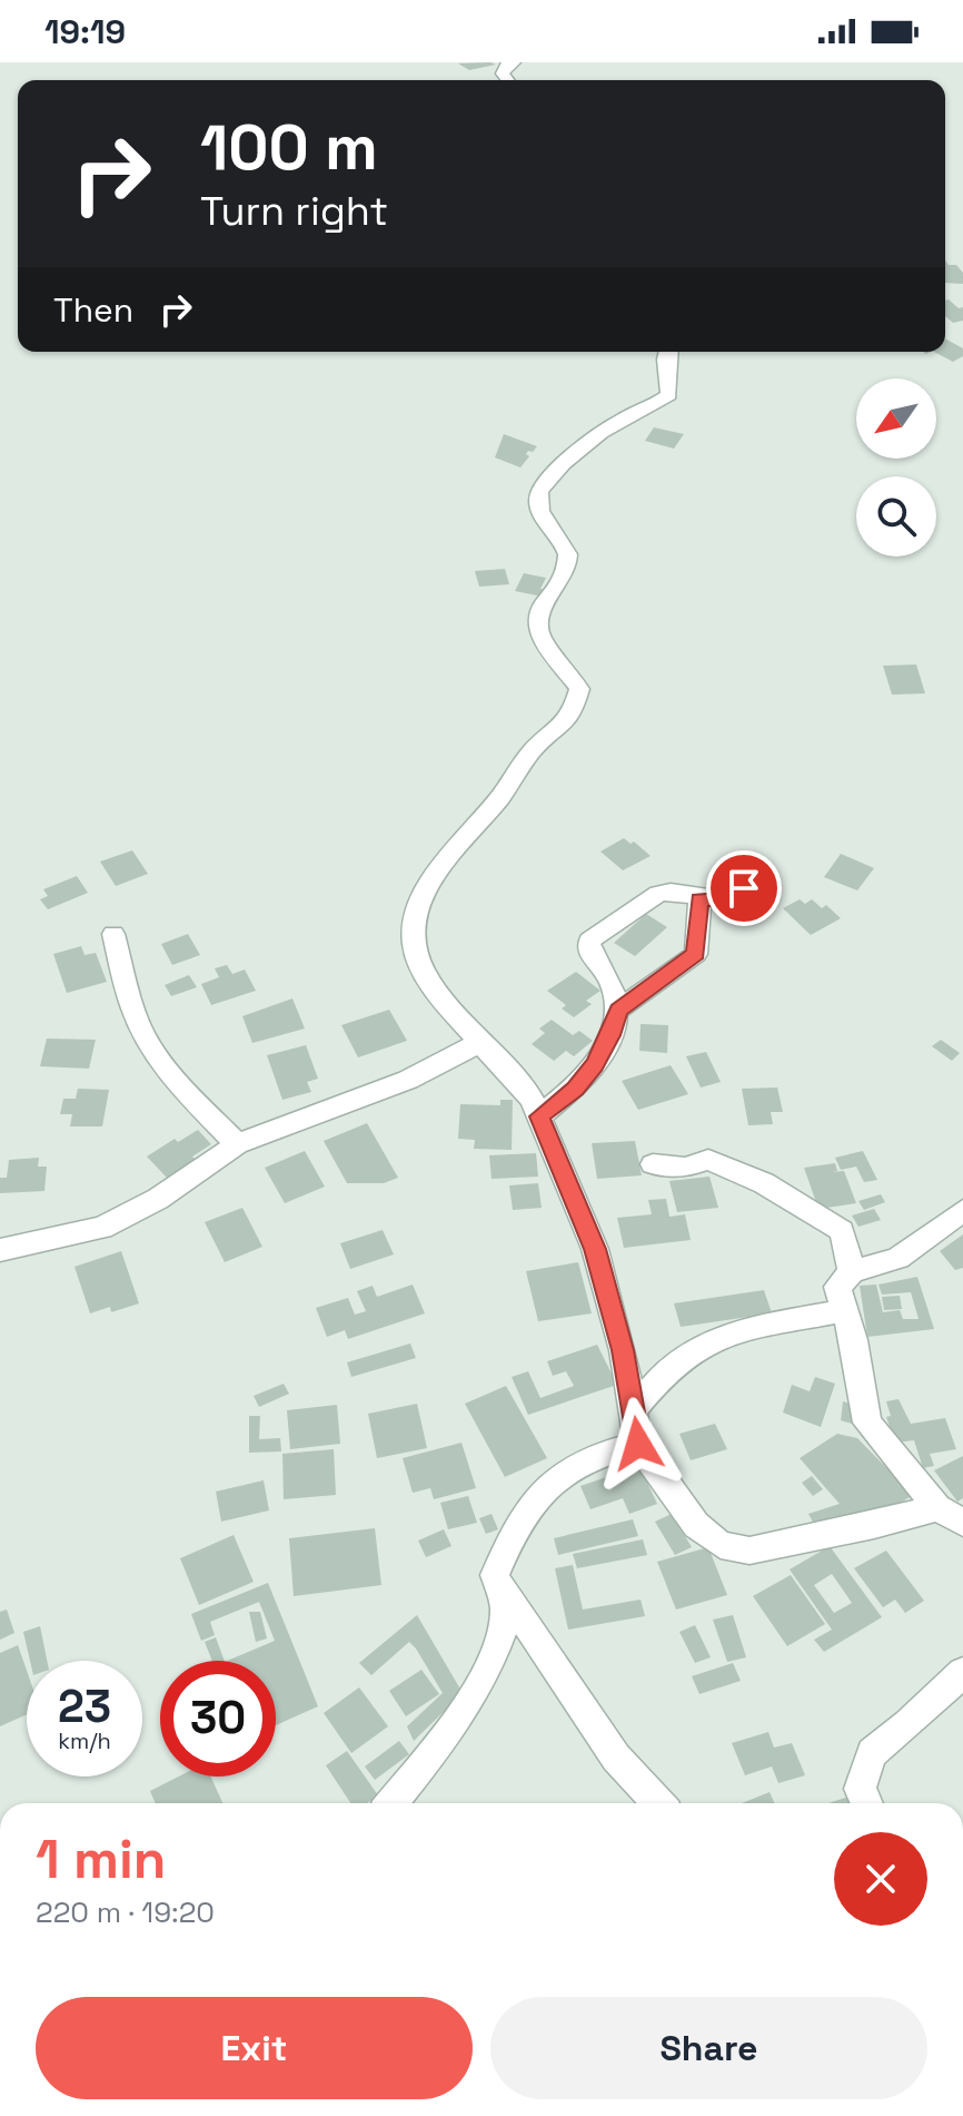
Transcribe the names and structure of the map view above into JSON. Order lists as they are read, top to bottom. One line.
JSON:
{"north":"bottom left","page":{"status":"19:19","turn":["100 m","Turn right"],"then":"Then","speed":"23 km/h","limit":"30","heading":["1 min","220 m · 19:20"],"buttons":["Exit","Share"]}}
